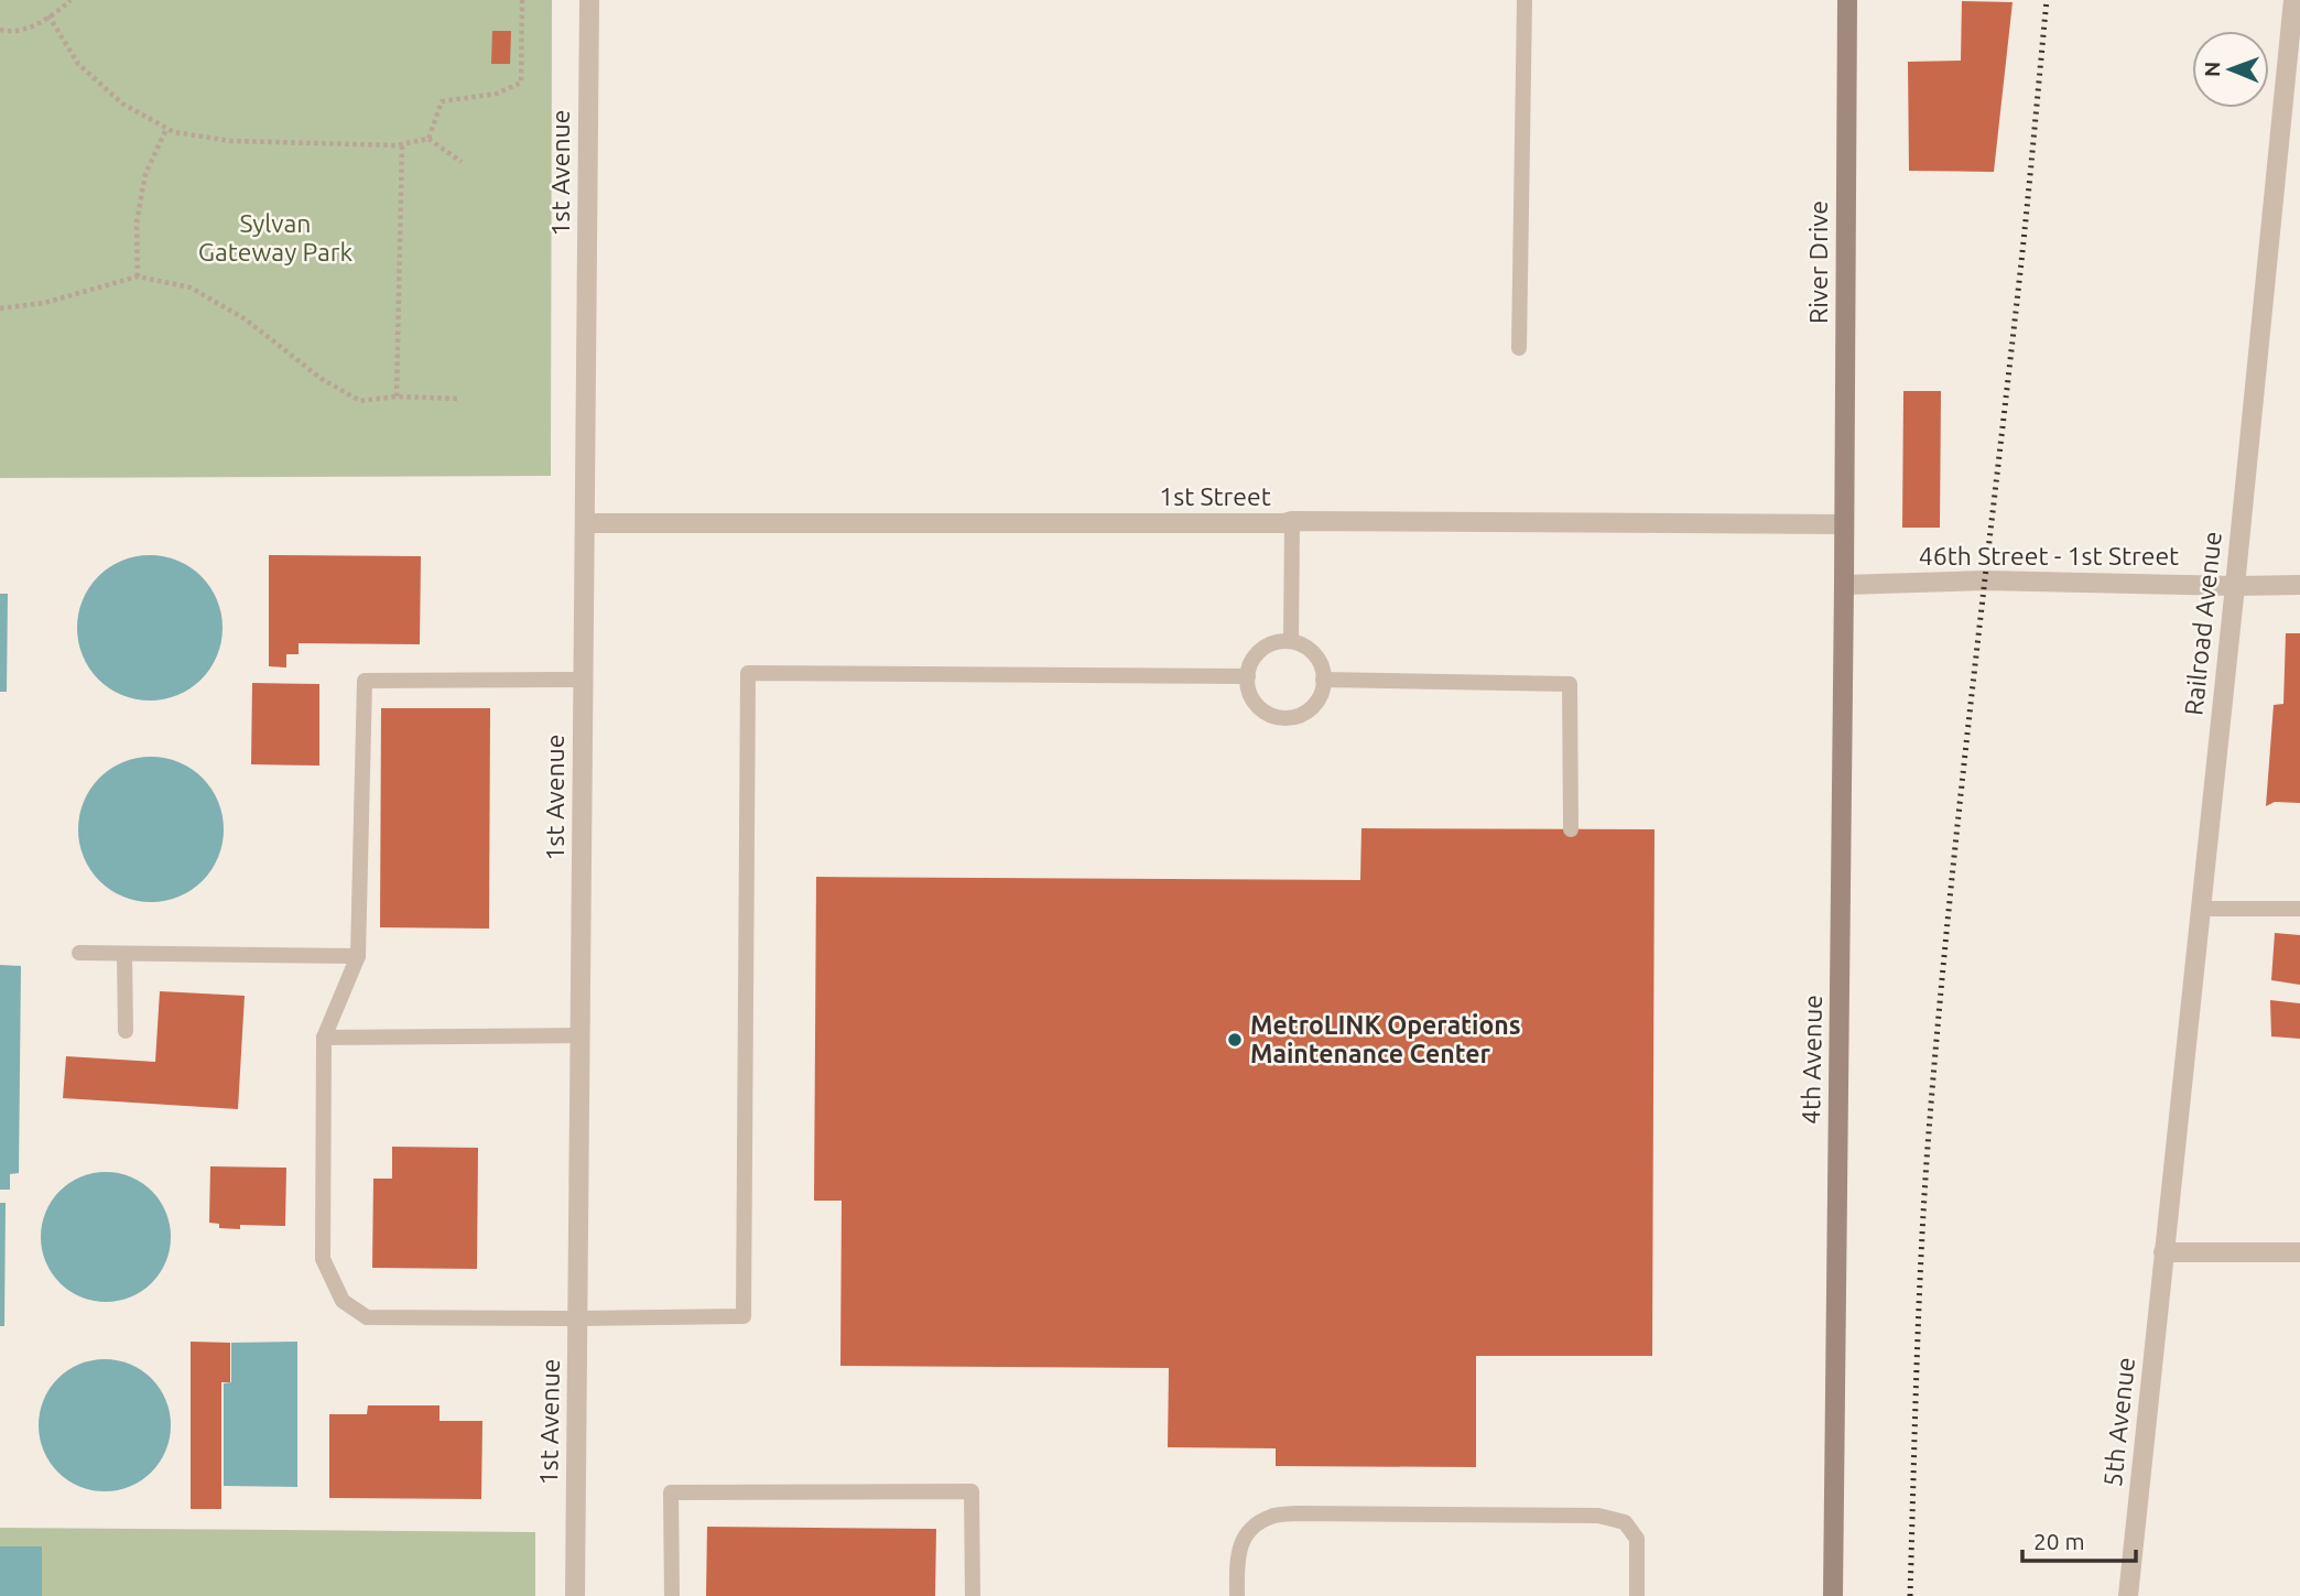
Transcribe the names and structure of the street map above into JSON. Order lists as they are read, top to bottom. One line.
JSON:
{"streets":{"street":["1st Avenue","River Drive","1st Street","46th Street - 1st Street","Railroad Avenue","4th Avenue","5th Avenue"]},"crossings":[["1st Avenue","1st Street"],["River Drive","1st Street"],["River Drive","4th Avenue"],["1st Street","4th Avenue"],["46th Street - 1st Street","Railroad Avenue"],["46th Street - 1st Street","4th Avenue"],["Railroad Avenue","5th Avenue"]],"parks":["Sylvan Gateway Park"],"places":["MetroLINK Operations Maintenance Center"],"scale_bar":"20 m","north":"left"}
